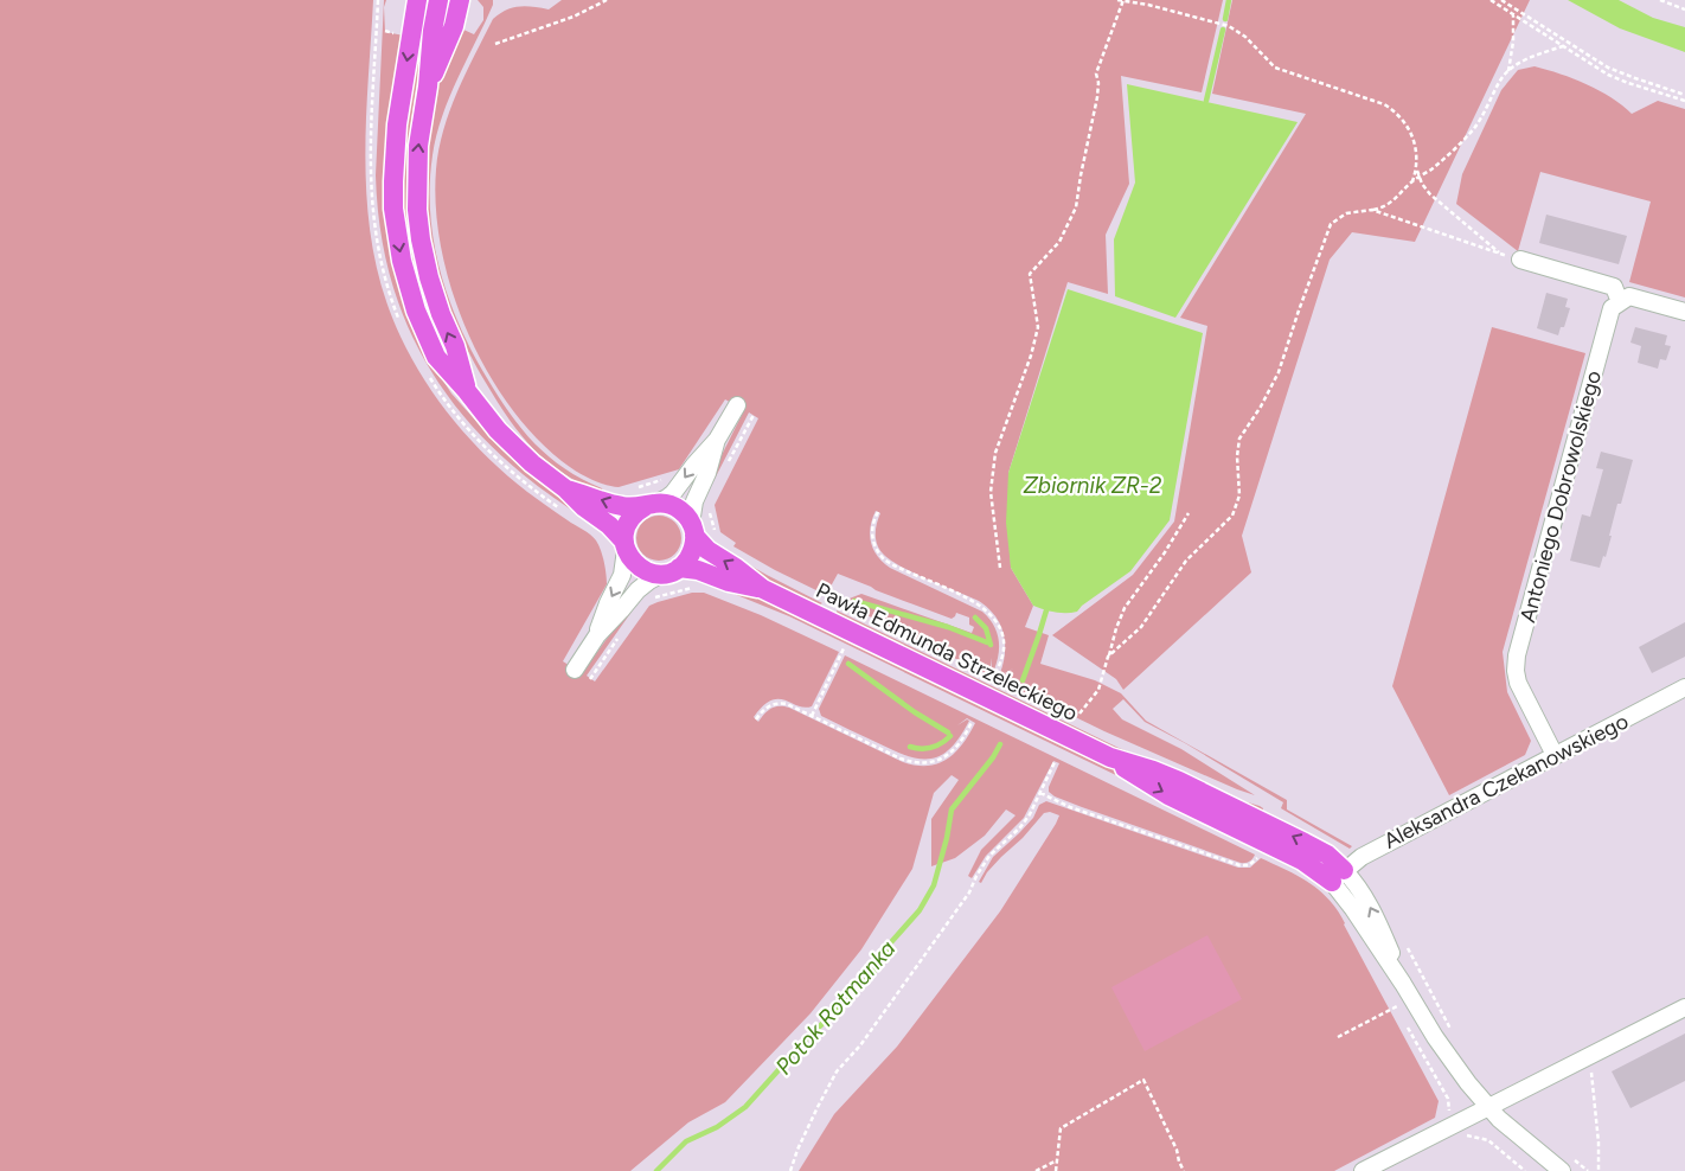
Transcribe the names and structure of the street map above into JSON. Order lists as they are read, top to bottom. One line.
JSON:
{"streets":{"main road":["Pawła Edmunda Strzeleckiego"],"street":["Antoniego Dobrowolskiego","Aleksandra Czekanowskiego"]},"crossings":[["Antoniego Dobrowolskiego","Aleksandra Czekanowskiego"],["Pawła Edmunda Strzeleckiego","Aleksandra Czekanowskiego"]],"water":["Zbiornik ZR-2","Potok Rotmanka"]}
